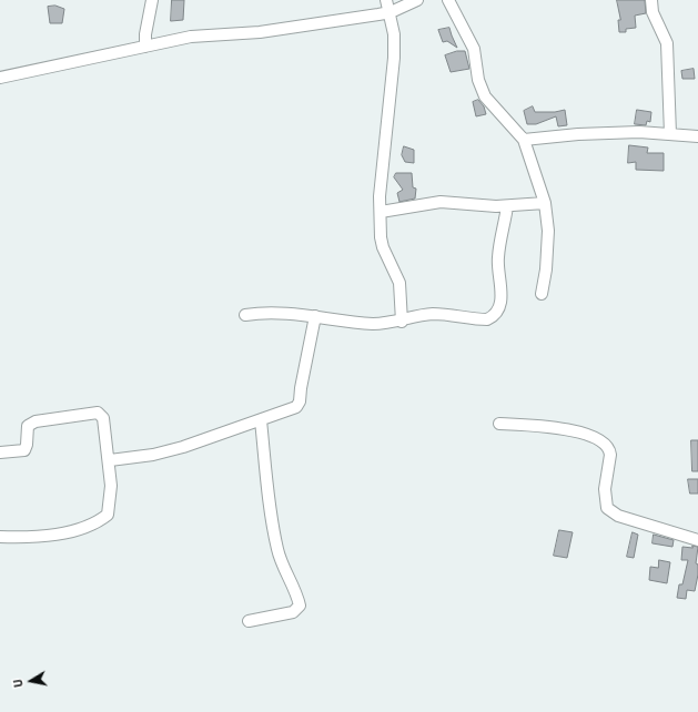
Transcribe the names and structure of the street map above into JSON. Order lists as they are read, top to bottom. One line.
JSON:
{"north":"left"}
